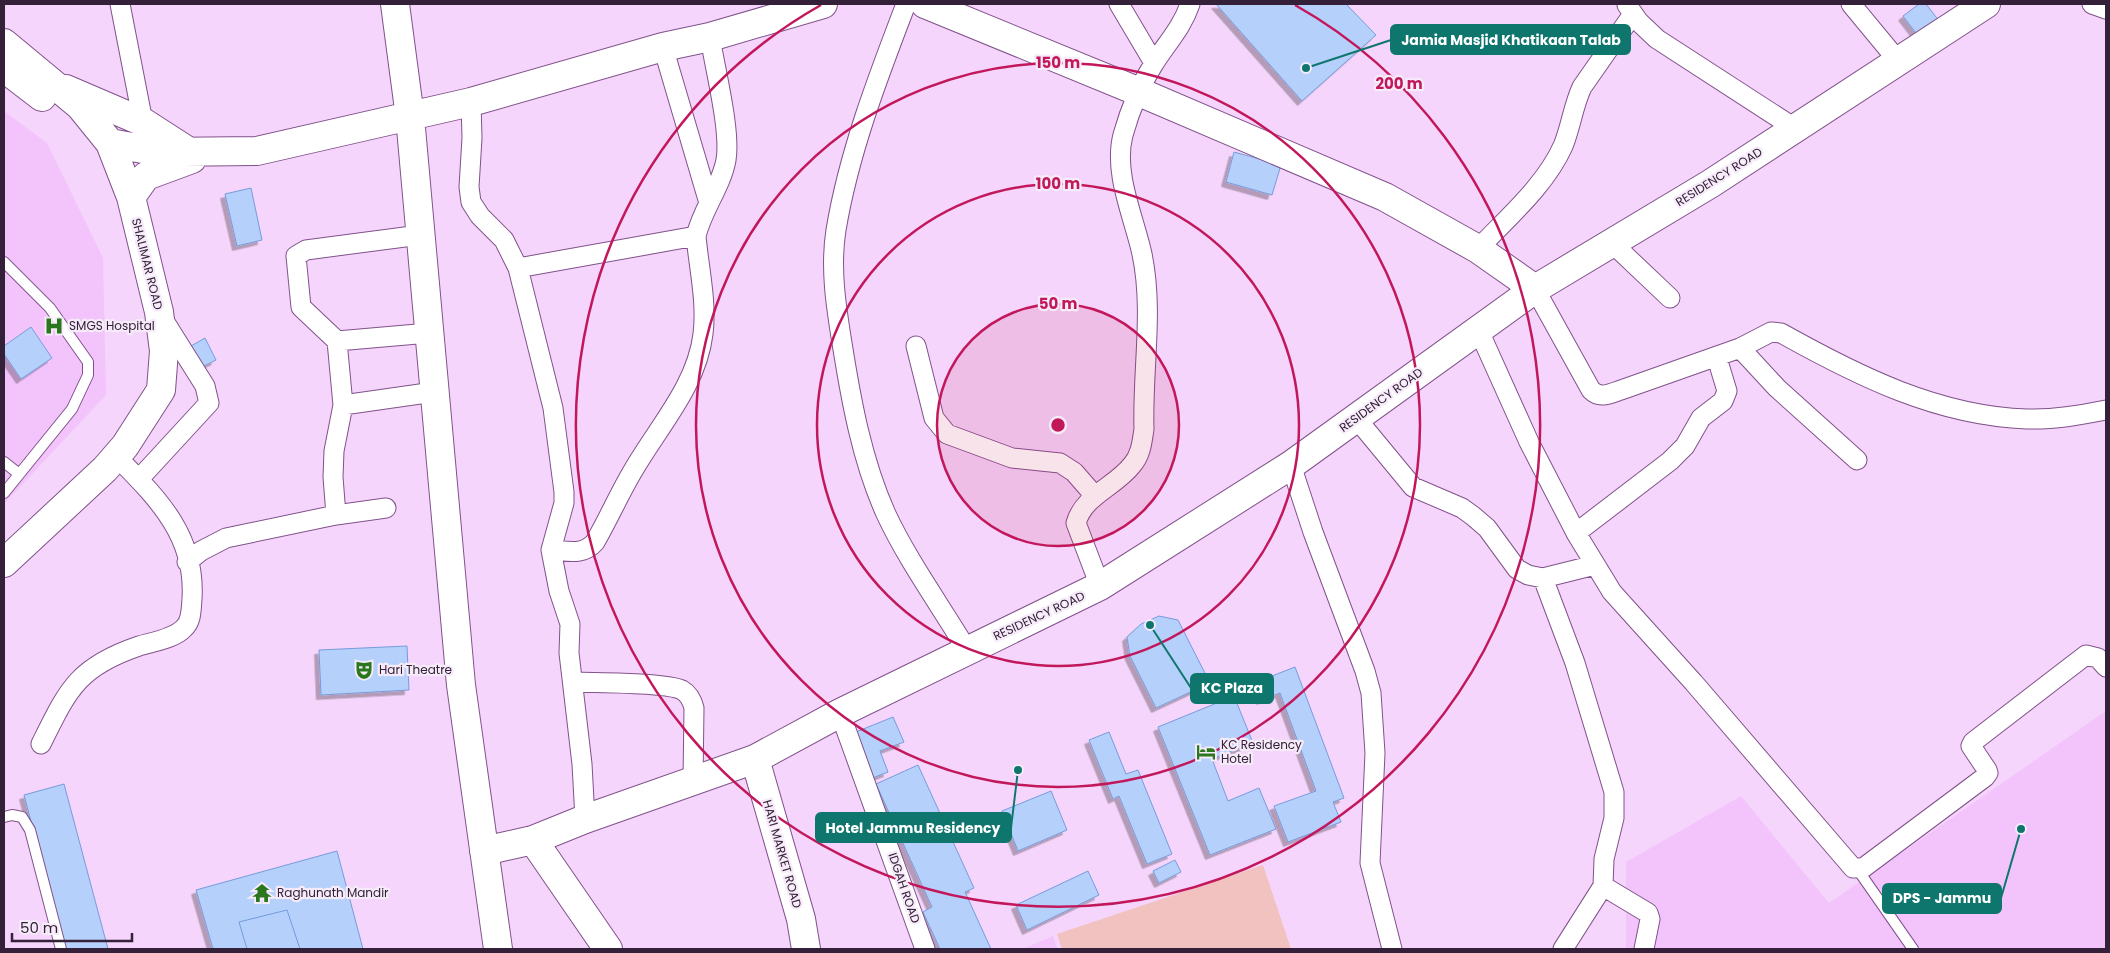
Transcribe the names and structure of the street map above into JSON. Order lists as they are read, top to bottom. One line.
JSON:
{"streets":{"main road":["RESIDENCY ROAD","SHALIMAR ROAD","HARI MARKET ROAD"],"street":["IDGAH ROAD"]},"crossings":[["RESIDENCY ROAD","HARI MARKET ROAD"],["RESIDENCY ROAD","IDGAH ROAD"]],"places":{"other":["Jamia Masjid Khatikaan Talab","KC Plaza","Hotel Jammu Residency","DPS - Jammu"],"hospital":["SMGS Hospital"],"theatre":["Hari Theatre"],"hotel":["KC Residency Hotel"],"temple":["Raghunath Mandir"]},"scale_bar":"50 m","rings":["150 m","200 m","100 m","50 m"]}
